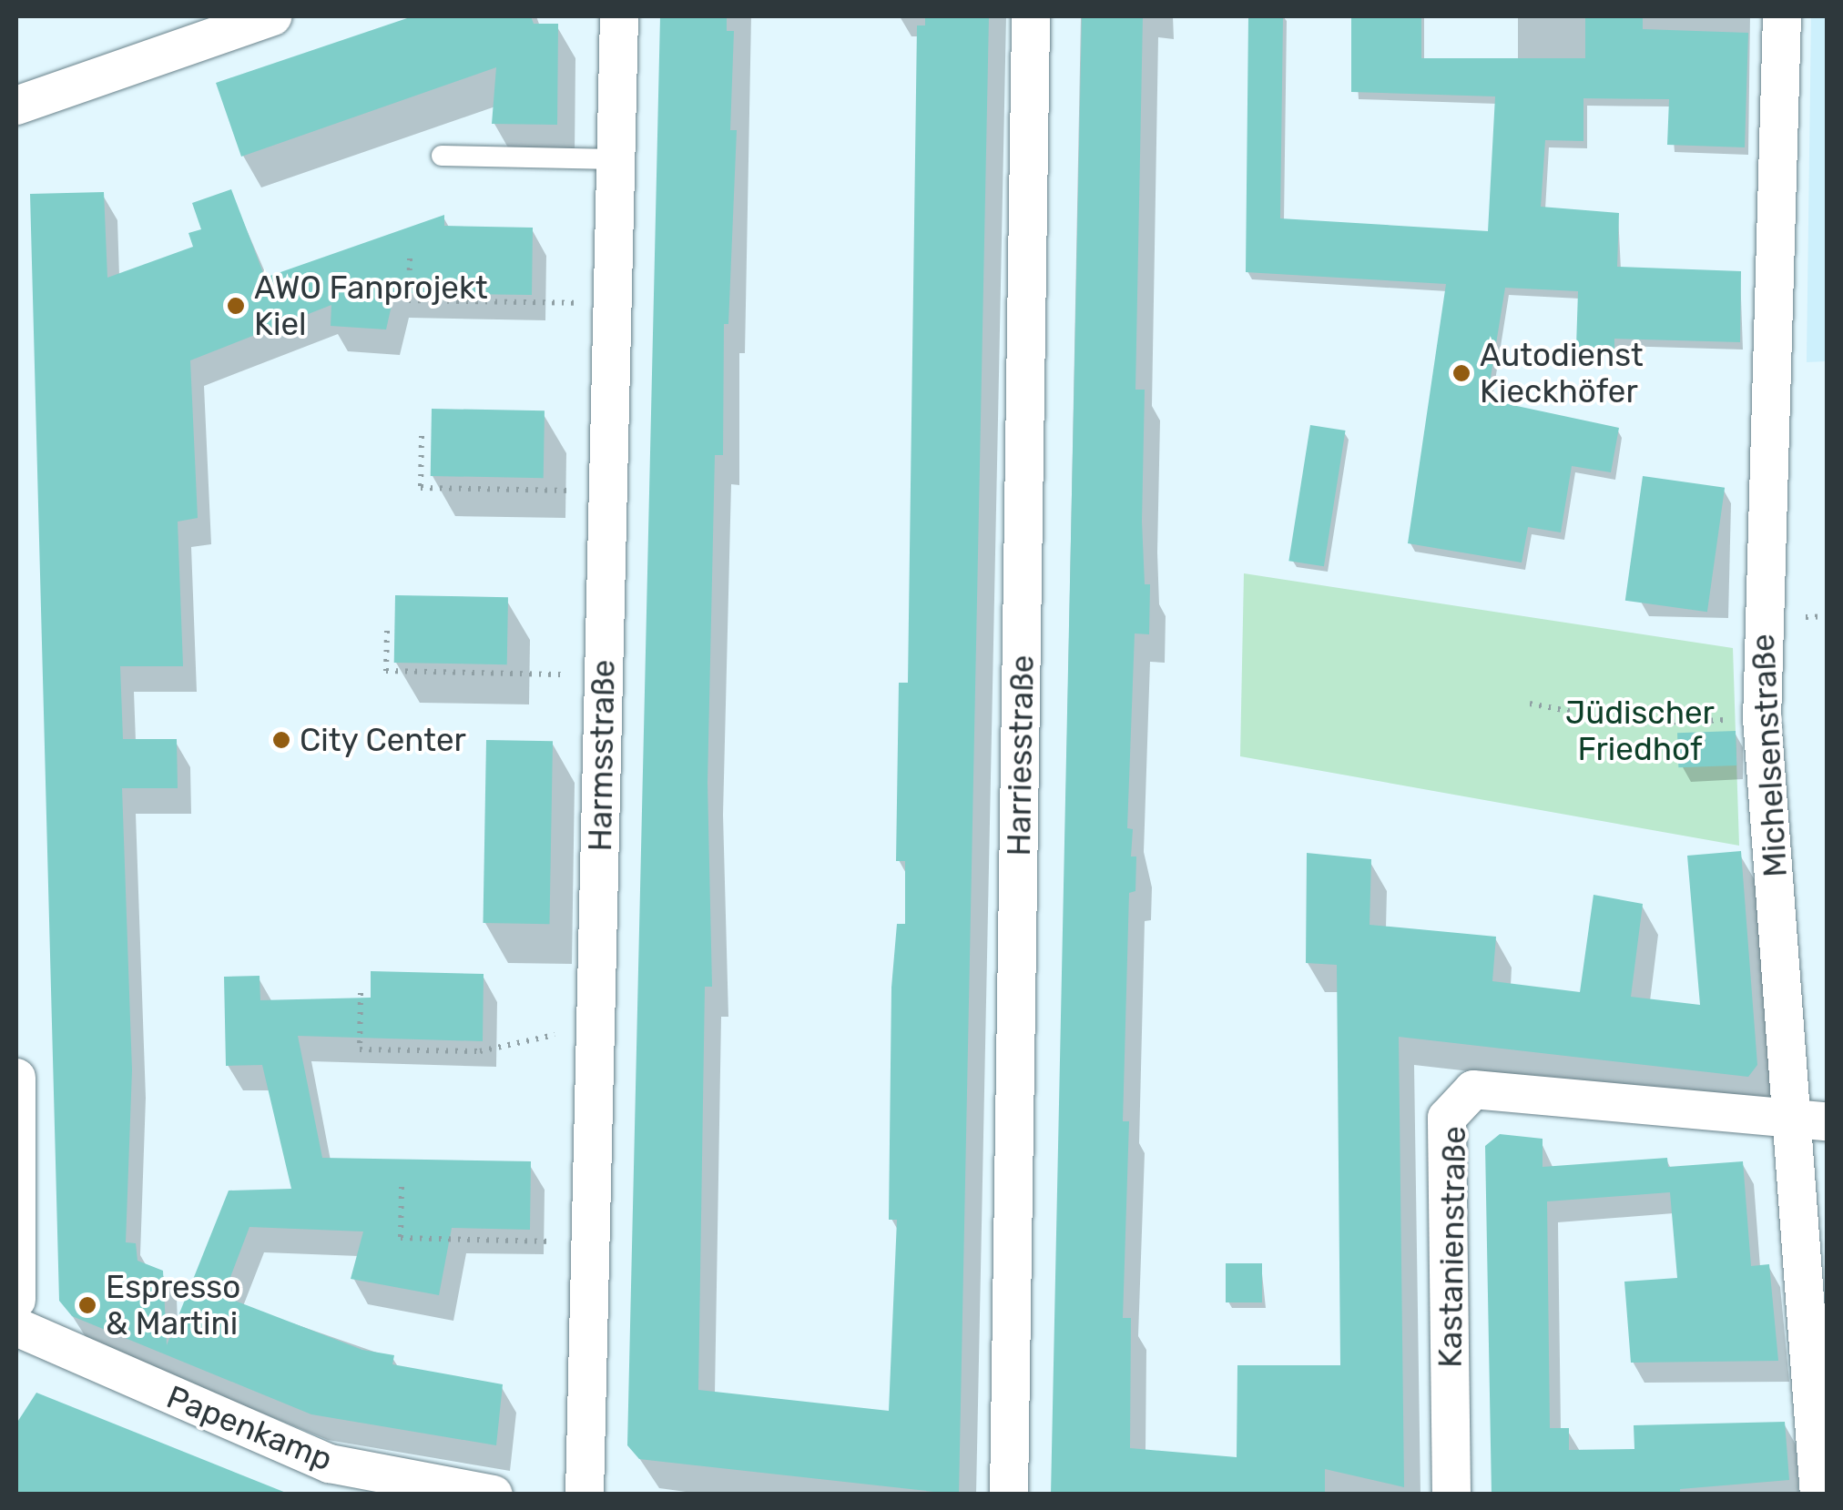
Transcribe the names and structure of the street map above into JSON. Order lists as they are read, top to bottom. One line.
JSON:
{"streets":{"street":["Harmsstraße","Harriesstraße","Michelsenstraße","Kastanienstraße","Papenkamp"]},"crossings":[["Michelsenstraße","Kastanienstraße"]],"parks":["Jüdischer Friedhof"],"places":["AWO Fanprojekt Kiel","Autodienst Kieckhöfer","City Center","Espresso & Martini"]}
